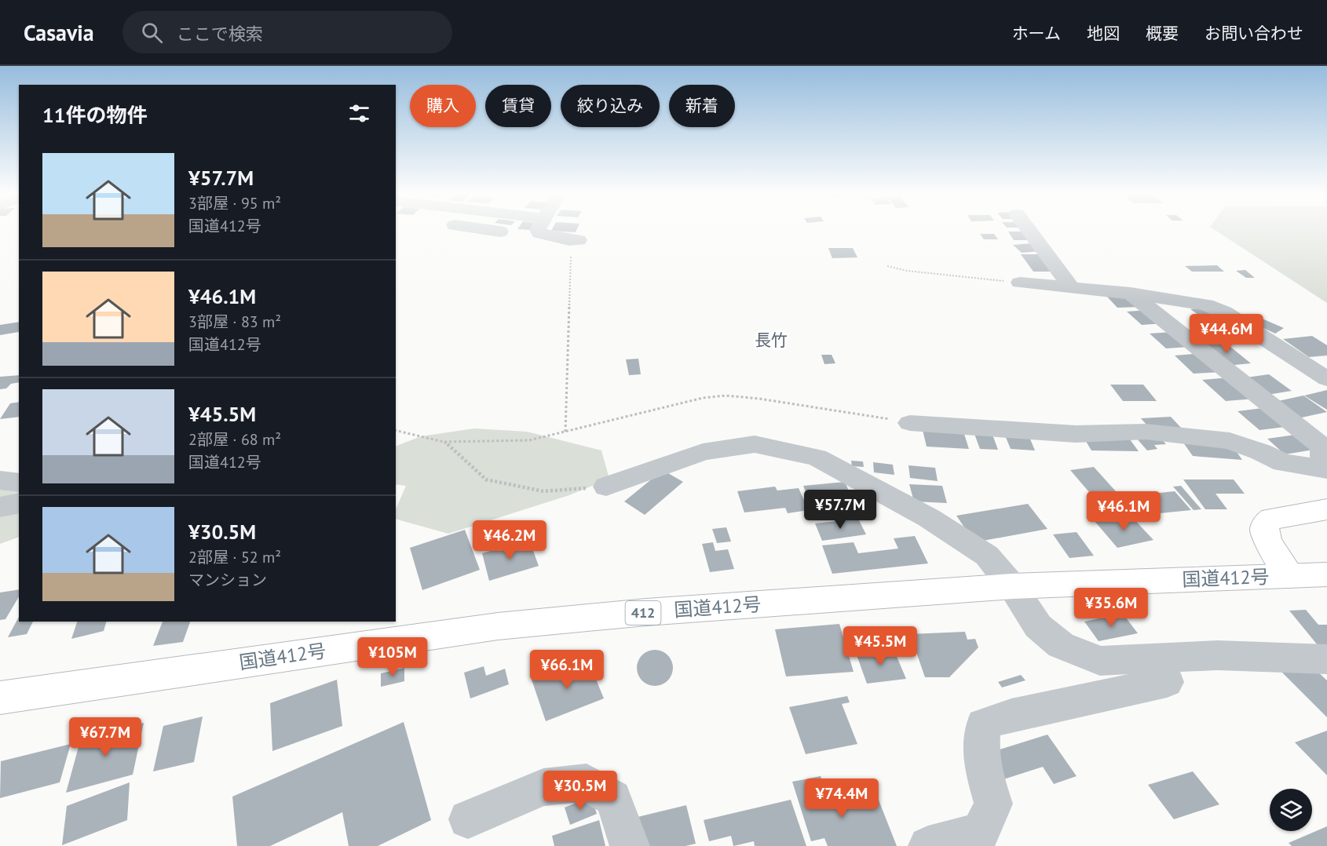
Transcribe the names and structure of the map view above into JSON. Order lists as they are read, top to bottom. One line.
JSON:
{"streets":{"main road":["国道412号","412"]},"districts":["長竹"],"page":{"header":"Casavia","search":"ここで検索","nav":["ホーム","地図","概要","お問い合わせ"],"chip":["購入","賃貸","絞り込み","新着"],"heading":"11件の物件","list":[{"name":"¥57.7M","note":"3部屋 · 95 m² · 国道412号"},{"name":"¥46.1M","note":"3部屋 · 83 m² · 国道412号"},{"name":"¥45.5M","note":"2部屋 · 68 m² · 国道412号"},{"name":"¥30.5M","note":"2部屋 · 52 m² · マンション"}],"price":["¥44.6M","¥57.7M","¥46.1M","¥46.2M","¥35.6M","¥45.5M","¥105M","¥66.1M","¥67.7M","¥30.5M","¥74.4M"]}}
